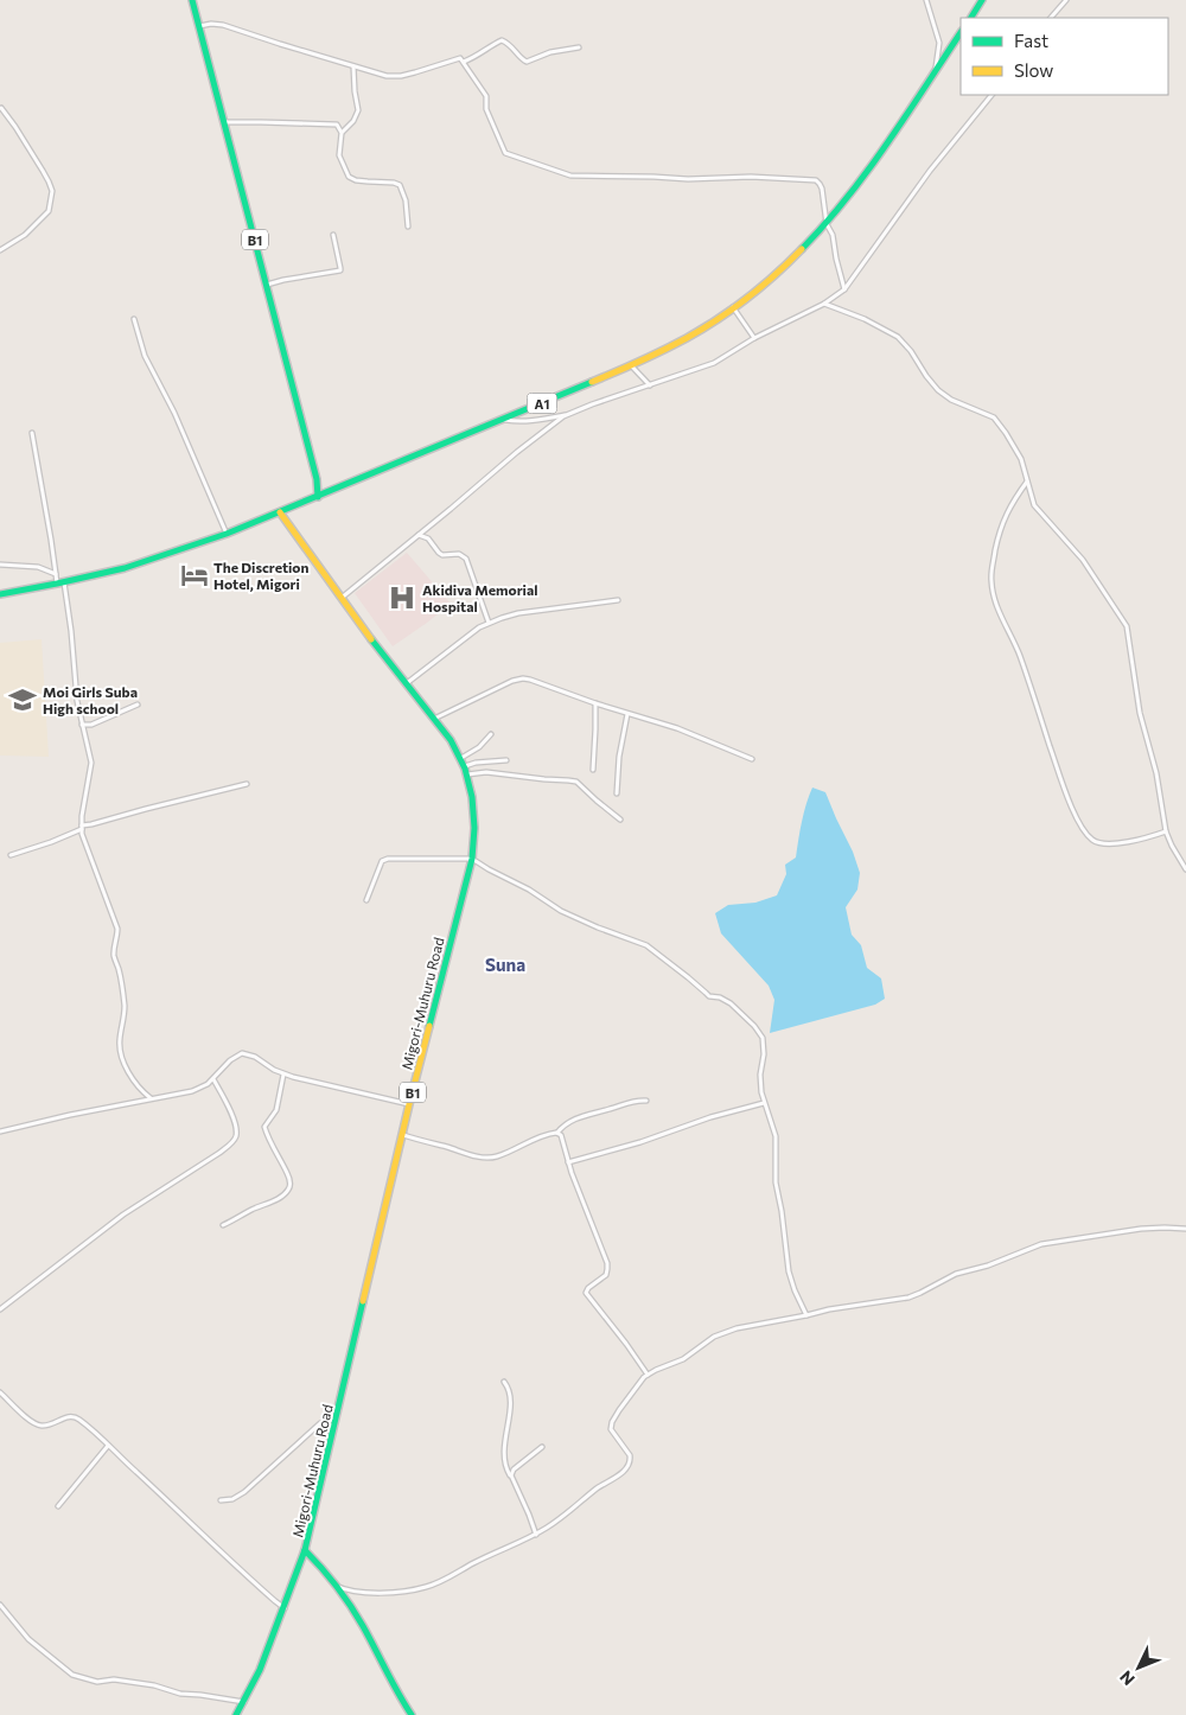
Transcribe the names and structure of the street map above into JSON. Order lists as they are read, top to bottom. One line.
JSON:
{"streets":{"main road":["B1","A1","Migori-Muhuru Road"]},"crossings":[["B1","A1"],["A1","Migori-Muhuru Road"]],"districts":["Suna"],"places":{"hotel":["The Discretion Hotel, Migori"],"hospital":["Akidiva Memorial Hospital"],"school or university":["Moi Girls Suba High school"]},"legend":["Fast","Slow"],"north":"bottom left"}
